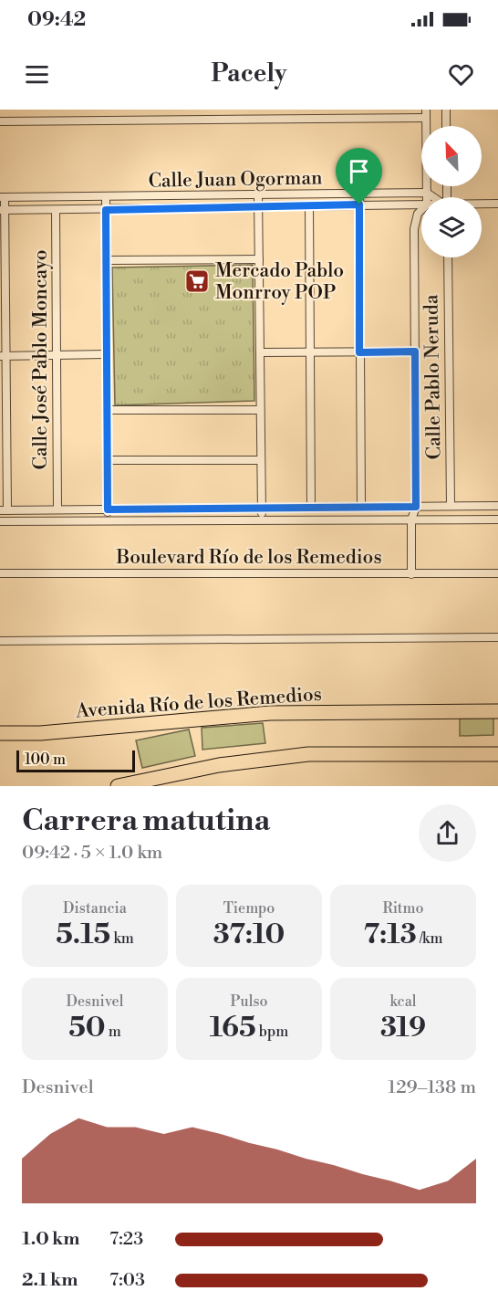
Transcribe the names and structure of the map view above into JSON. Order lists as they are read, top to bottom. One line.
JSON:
{"streets":{"highway":["Avenida Río de los Remedios"],"street":["Calle Juan Ogorman","Calle José Pablo Moncayo","Calle Pablo Neruda","Boulevard Río de los Remedios"]},"crossings":[["Calle Juan Ogorman","Calle José Pablo Moncayo"],["Calle Pablo Neruda","Boulevard Río de los Remedios"]],"places":{"supermarket":["Mercado Pablo Monrroy POP"]},"scale_bar":"100 m","north":"top left","page":{"status":"09:42","header":"Pacely","scale":"100 m","heading":["Carrera matutina","09:42 · 5 × 1.0 km"],"stats":[["Distancia","5.15 km"],["Tiempo","37:10"],["Ritmo","7:13 /km"],["Desnivel","50 m"],["Pulso","165 bpm"],["kcal","319"]],"chart":["Desnivel","129–138 m"],"list":[{"name":"1.0 km","note":"7:23"},{"name":"2.1 km","note":"7:03"}]}}
